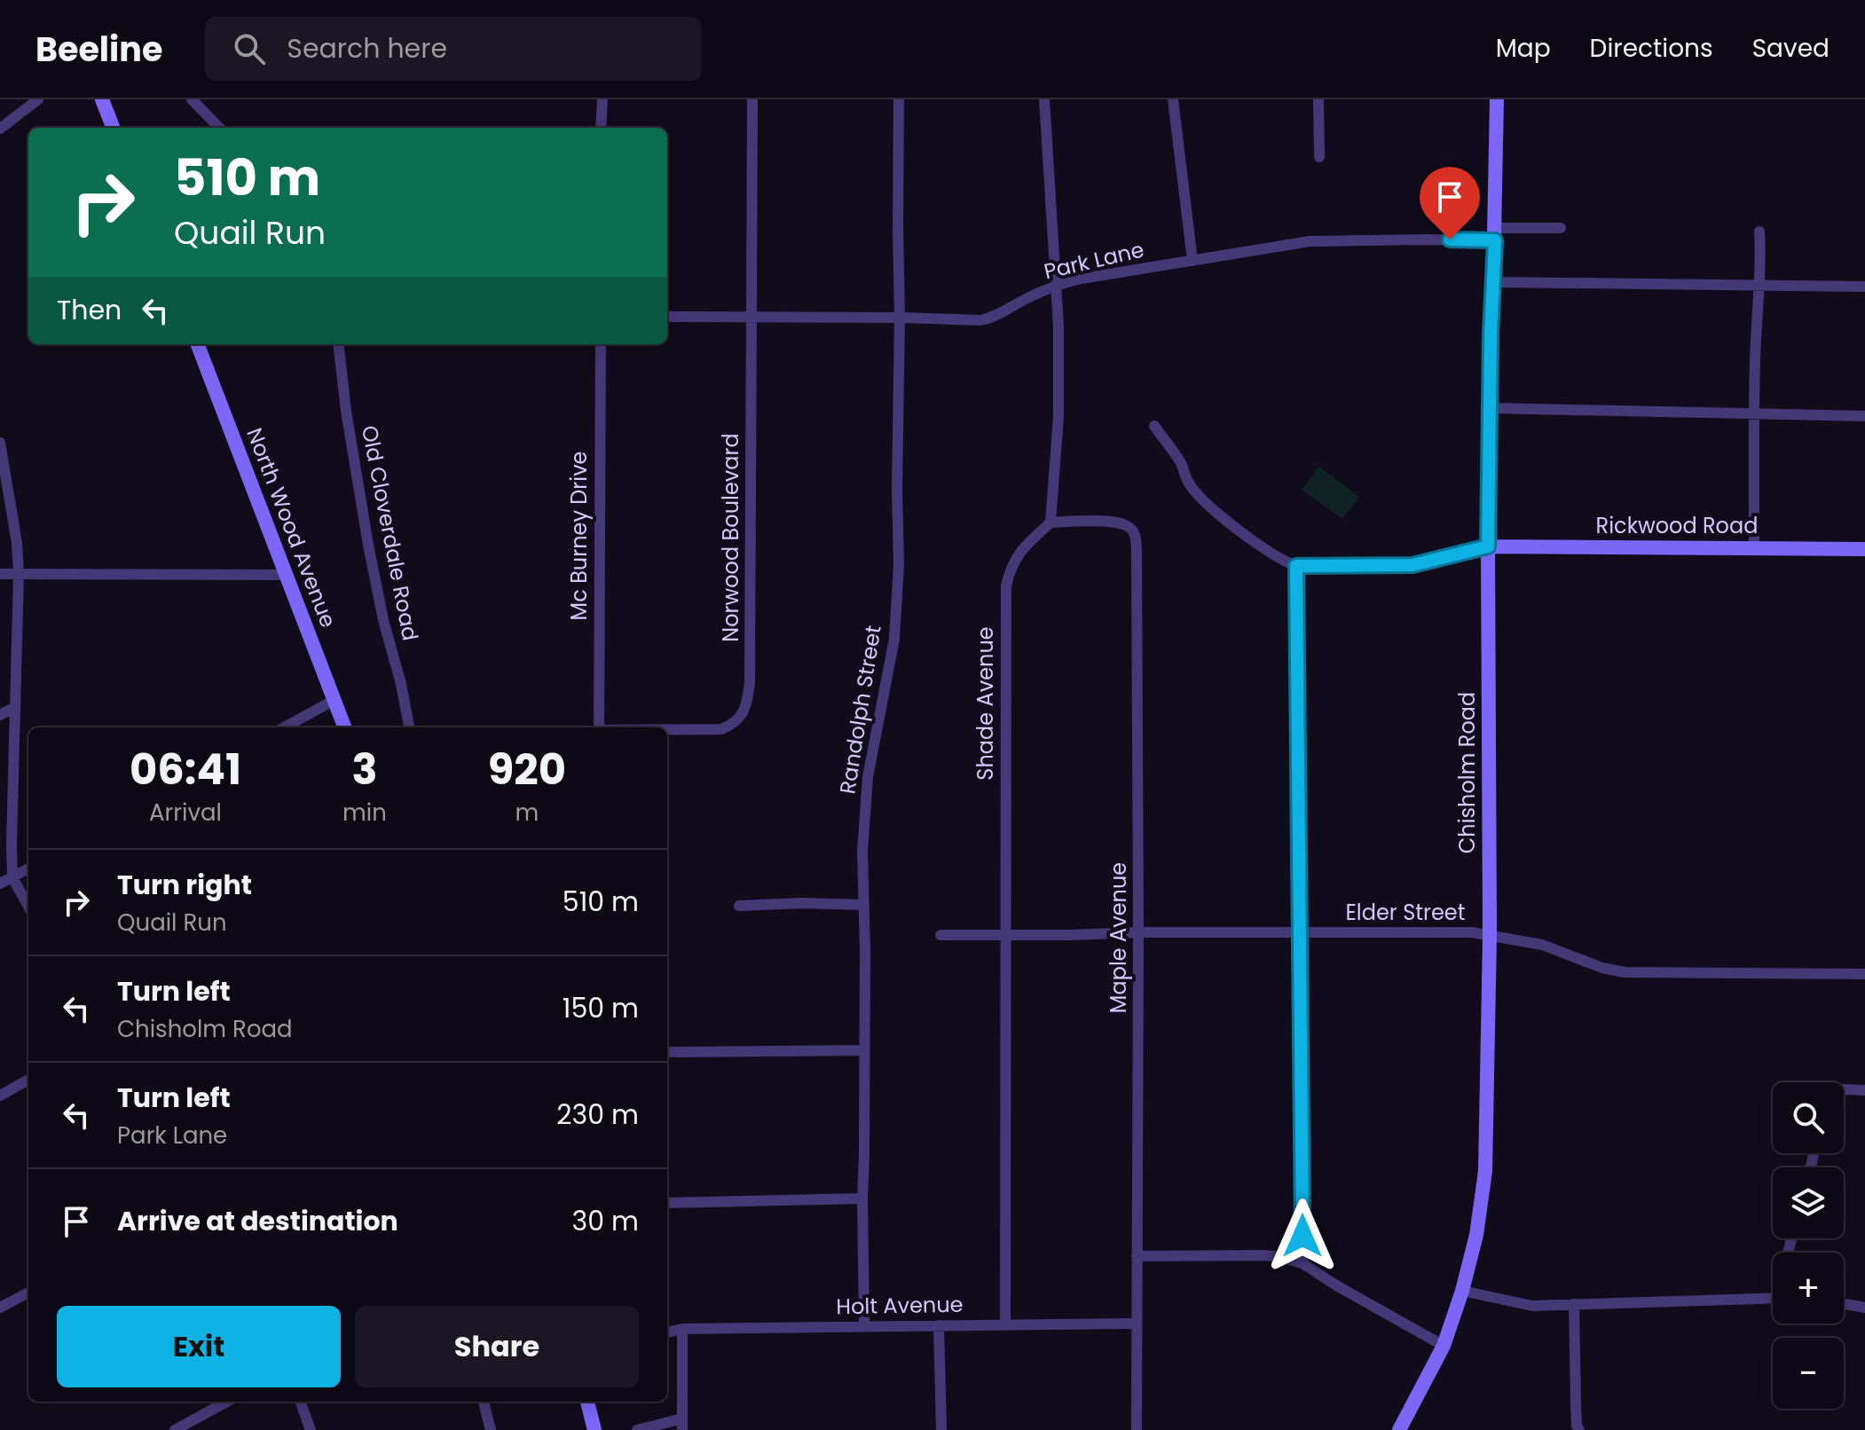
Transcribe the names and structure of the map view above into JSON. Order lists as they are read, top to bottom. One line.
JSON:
{"streets":{"main road":["Rickwood Road","North Wood Avenue","Chisholm Road"],"street":["Park Lane","Old Cloverdale Road","Mc Burney Drive","Norwood Boulevard","Shade Avenue","Randolph Street","Elder Street","Maple Avenue","Holt Avenue"]},"crossings":[["Park Lane","Norwood Boulevard"],["Park Lane","Randolph Street"],["Park Lane","Chisholm Road"],["Rickwood Road","Chisholm Road"],["Shade Avenue","Elder Street"],["Shade Avenue","Maple Avenue"],["Shade Avenue","Holt Avenue"],["Randolph Street","Holt Avenue"],["Chisholm Road","Elder Street"],["Elder Street","Maple Avenue"],["Maple Avenue","Holt Avenue"]],"page":{"header":"Beeline","search":"Search here","nav":["Map","Directions","Saved"],"turn":["510 m","Quail Run"],"then":"Then","eta":["06:41","Arrival","3","min","920","m"],"list":[{"name":"Turn right","note":"Quail Run","value":"510 m"},{"name":"Turn left","note":"Chisholm Road","value":"150 m"},{"name":"Turn left","note":"Park Lane","value":"230 m"},{"name":"Arrive at destination","value":"30 m"}],"map_buttons":["+","−"],"buttons":["Exit","Share"]}}
